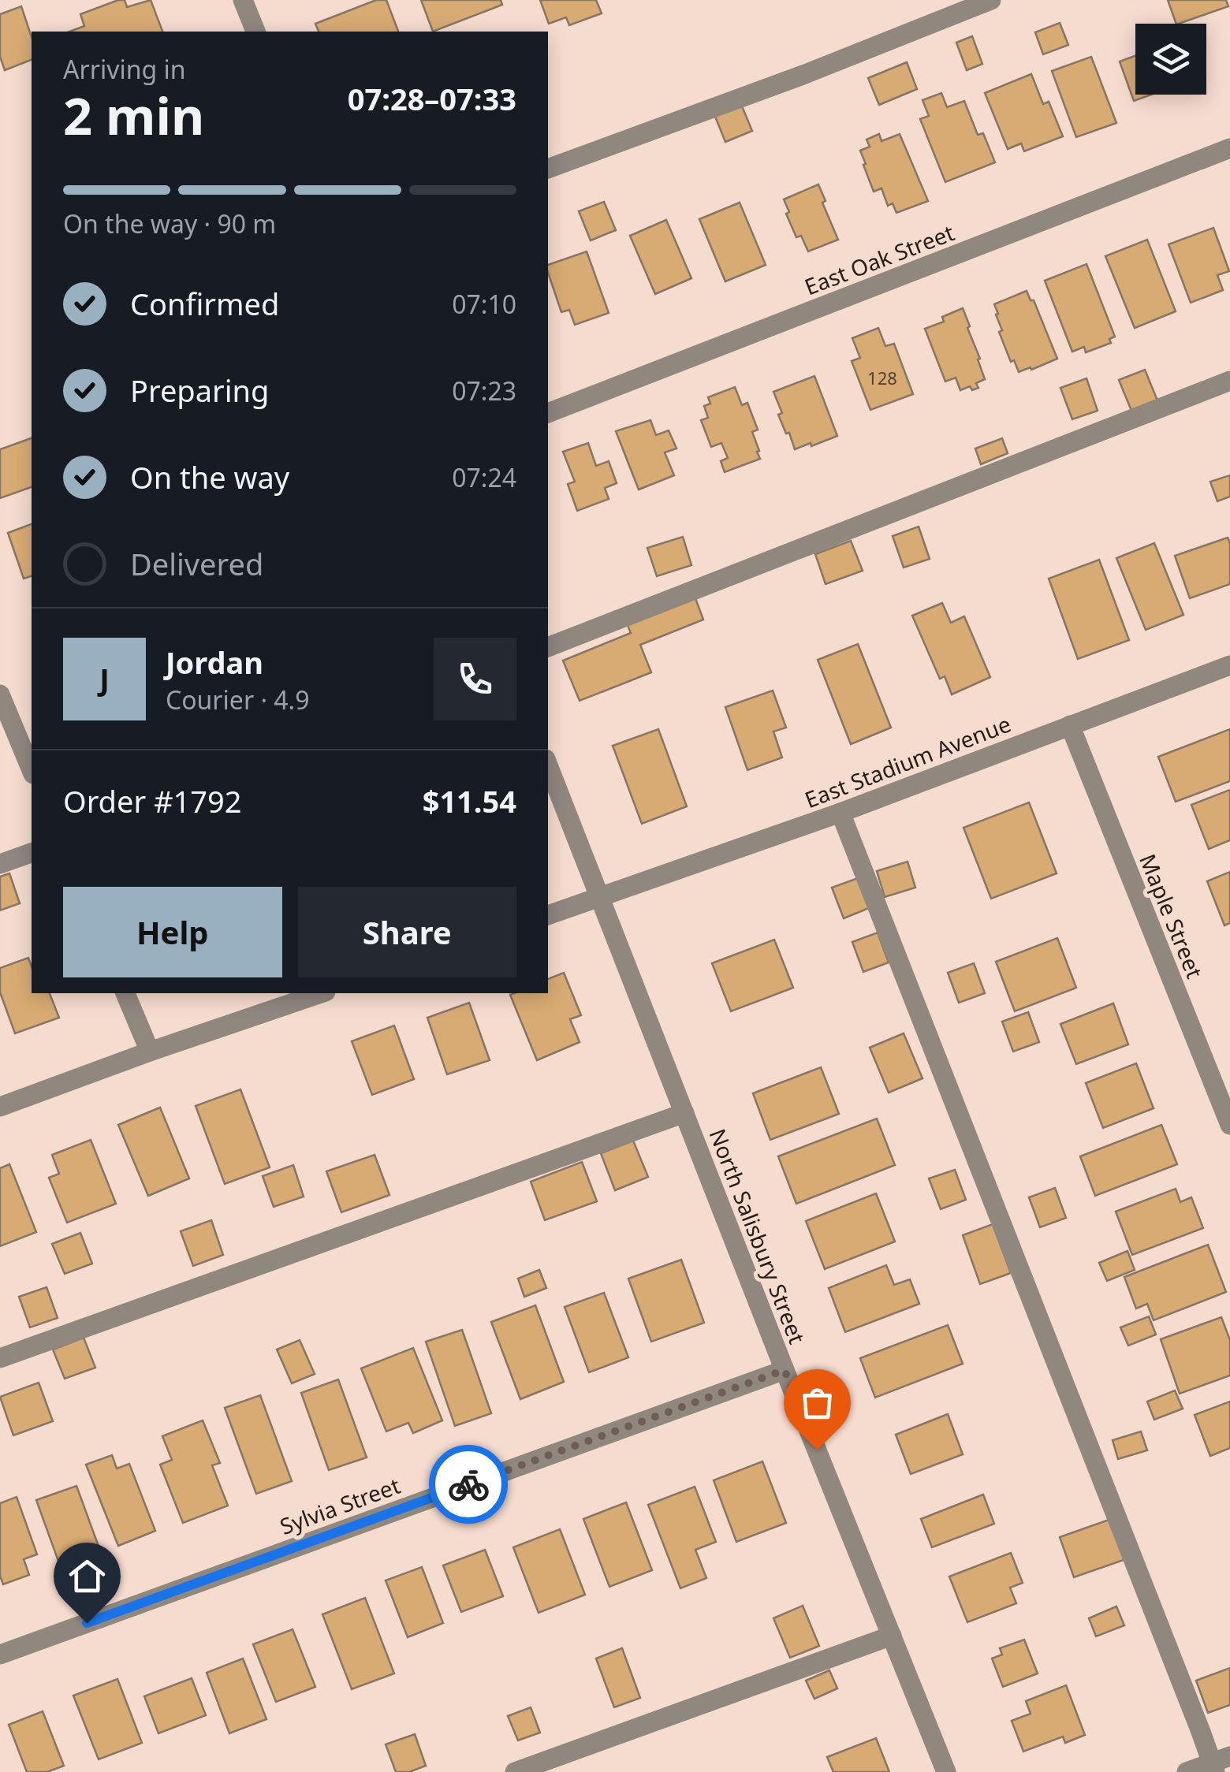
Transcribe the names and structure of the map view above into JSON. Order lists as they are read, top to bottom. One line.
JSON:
{"streets":{"street":["East Oak Street","East Stadium Avenue","Maple Street","North Salisbury Street","Sylvia Street"]},"crossings":[["East Stadium Avenue","Maple Street"],["East Stadium Avenue","North Salisbury Street"],["North Salisbury Street","Sylvia Street"]],"house_numbers":["128"],"page":{"heading":["2 min","Arriving in","07:28–07:33"],"panel":["Jordan","Courier · 4.9","Order #1792","$11.54"],"bar":"On the way · 90 m","list":[["Confirmed","07:10"],["Preparing","07:23"],["On the way","07:24"],"Delivered"],"round":"J","buttons":["Help","Share"]}}
